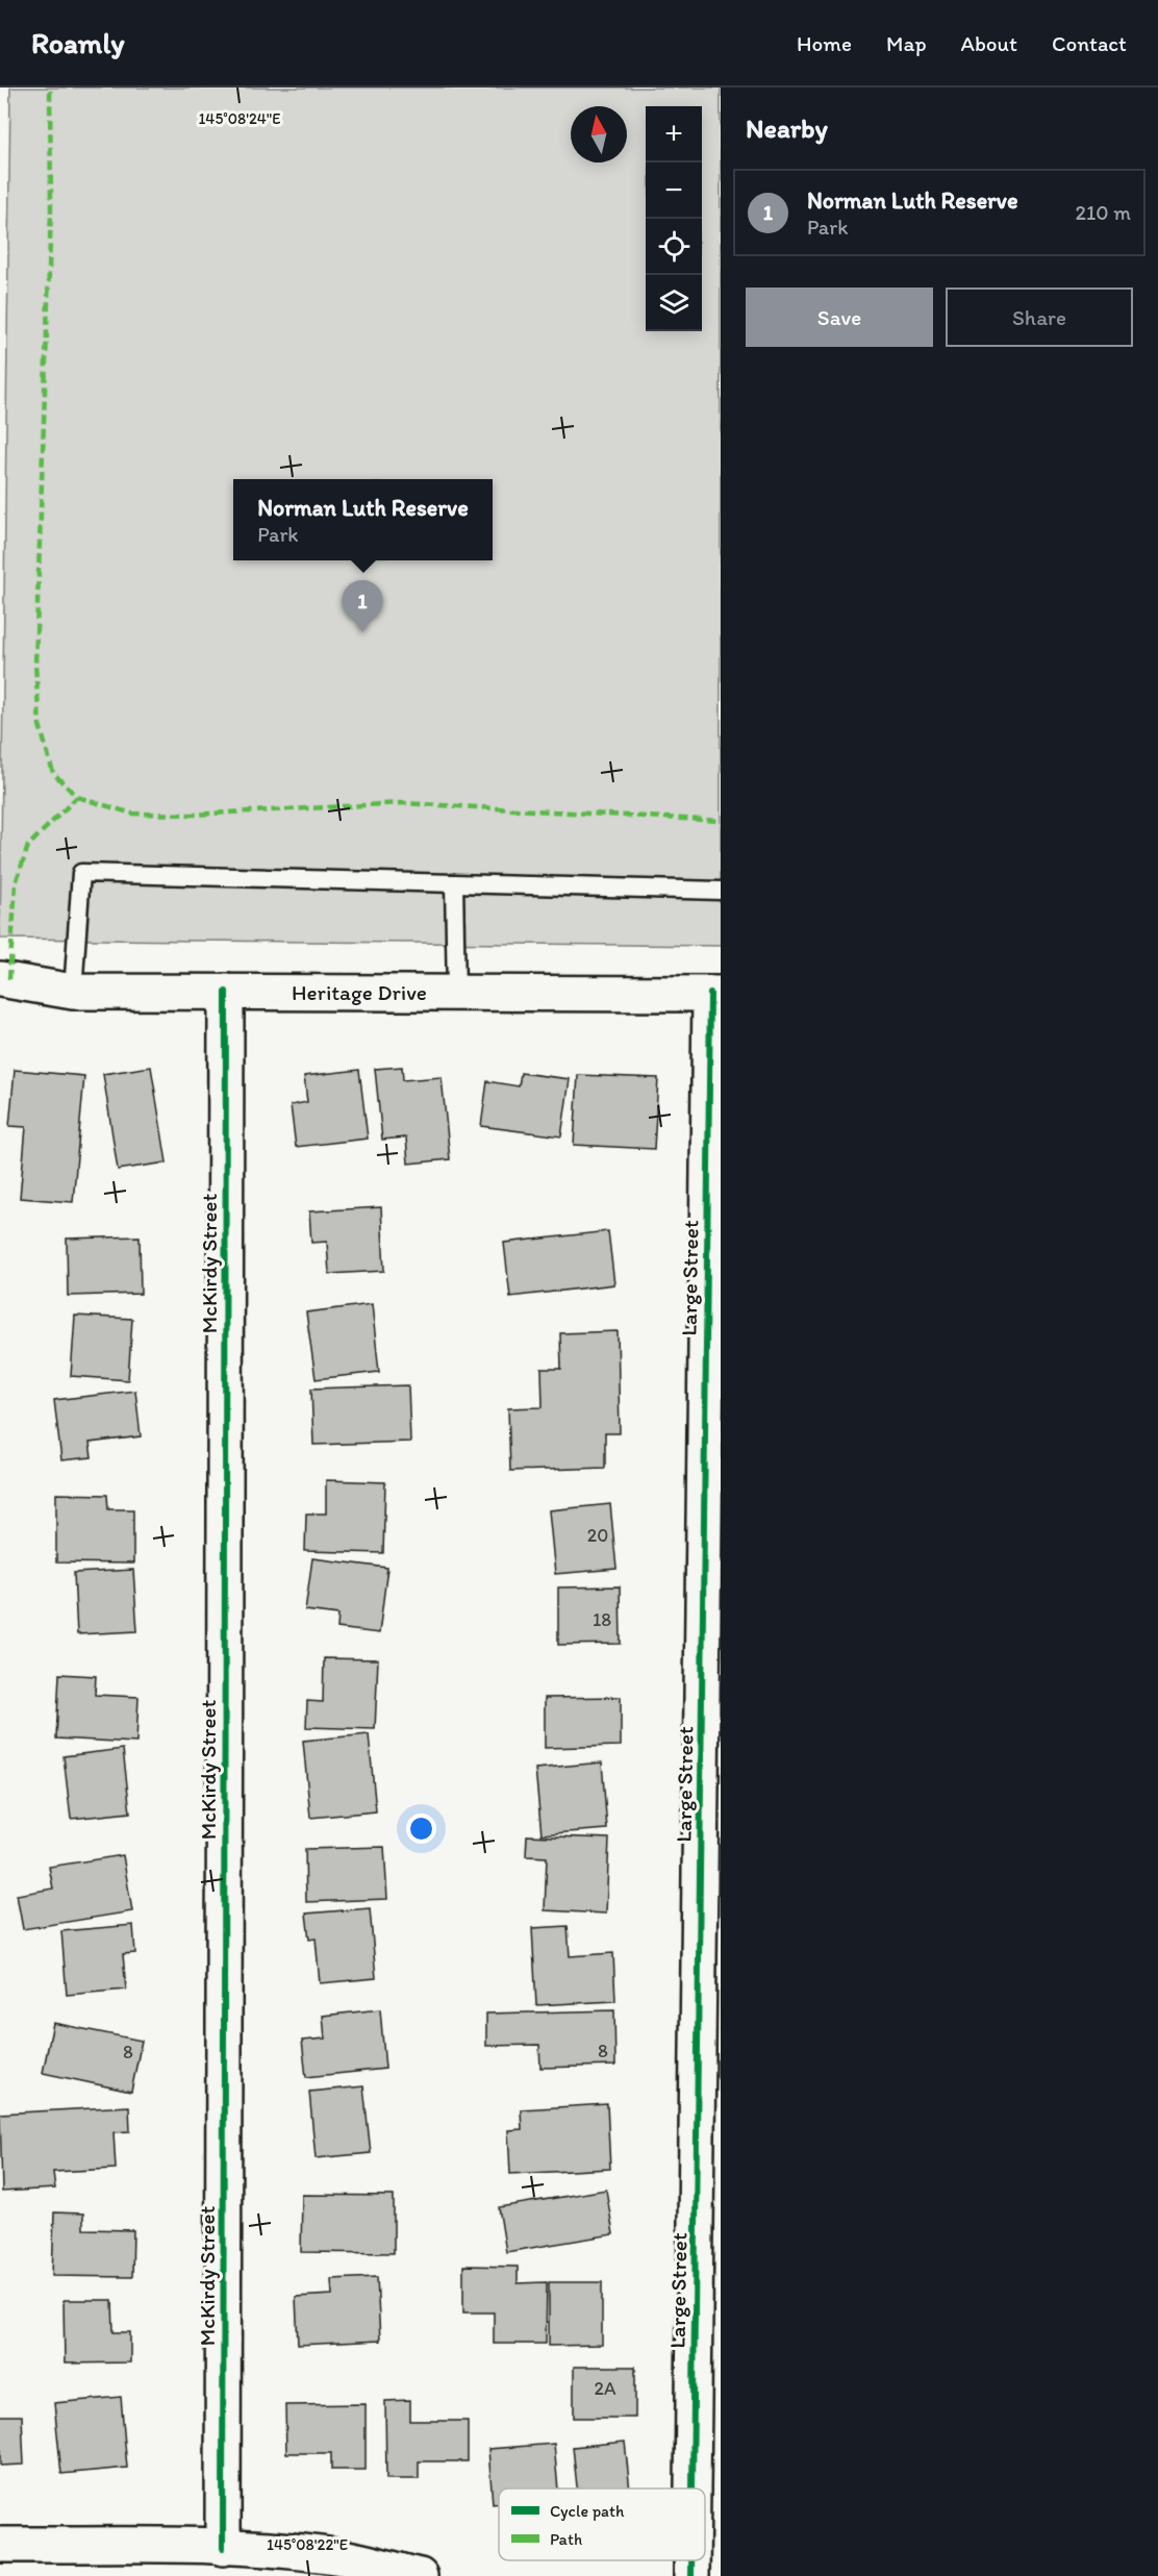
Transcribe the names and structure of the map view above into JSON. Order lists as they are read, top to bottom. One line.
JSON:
{"streets":{"street":["Heritage Drive","McKirdy Street","Large Street"]},"crossings":[["Heritage Drive","McKirdy Street"],["Heritage Drive","Large Street"]],"house_numbers":["20","18","8","8","2A"],"legend":["Cycle path","Path"],"north":"top","page":{"header":"Roamly","nav":["Home","Map","About","Contact"],"heading":"Nearby","map_buttons":["+","−"],"list":[{"mark":"1","name":"Norman Luth Reserve","note":"Park","value":"210 m"}],"buttons":["Save","Share"],"popup":["Norman Luth Reserve","Park"],"pins":"1"},"coordinates":["145°08'24\"E","145°08'22\"E"]}
